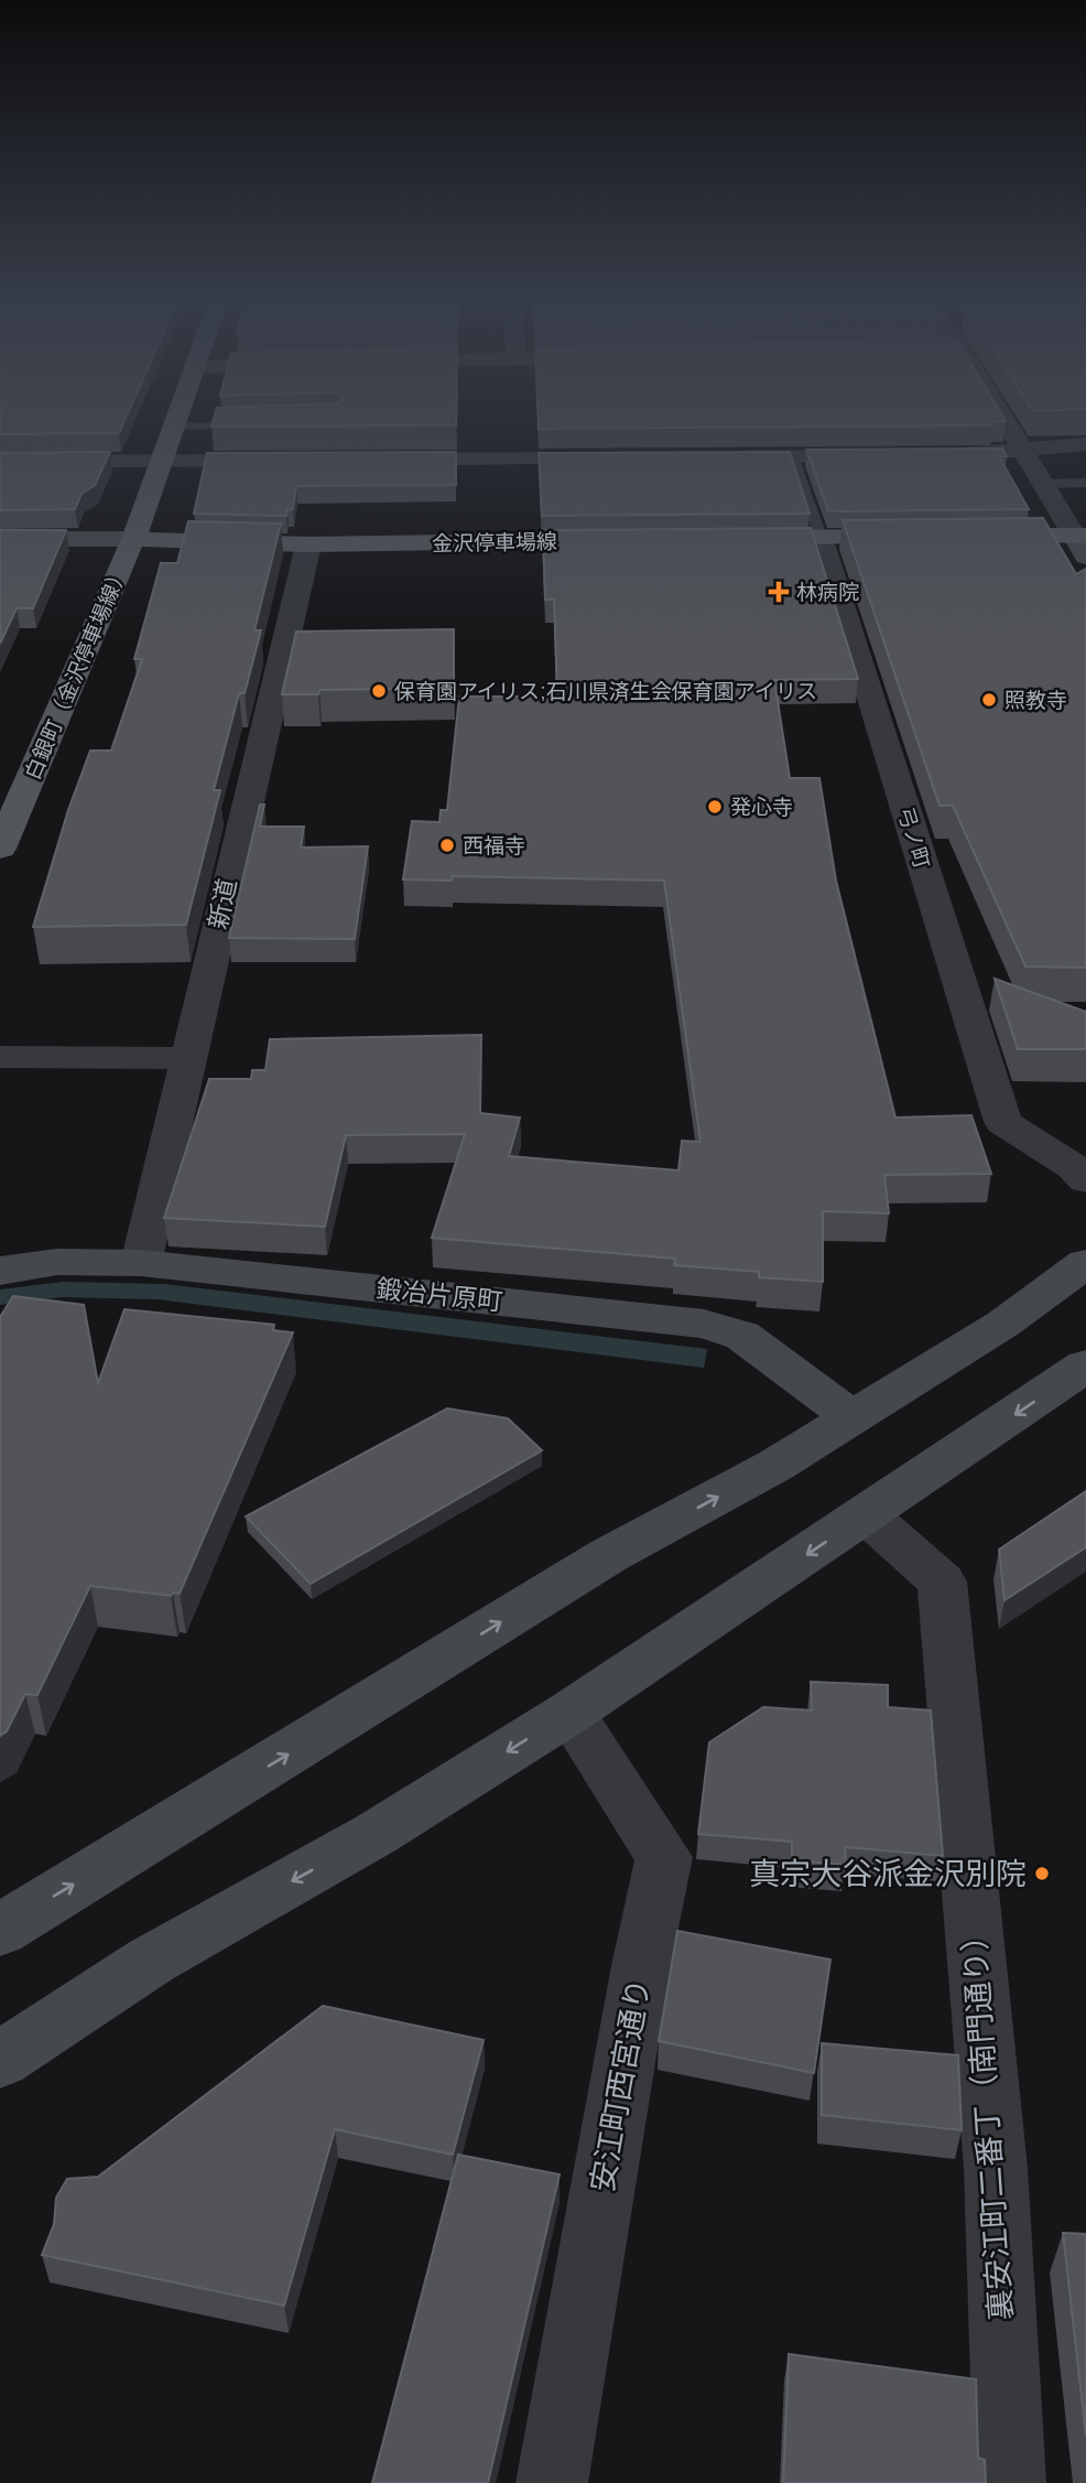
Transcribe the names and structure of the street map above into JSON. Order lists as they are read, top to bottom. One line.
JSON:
{"streets":{"main road":["金沢停車場線","白銀町（金沢停車場線）"],"street":["弓ノ町","新道","鍛冶片原町","安江町西宮通り","裏安江町二番丁（南門通り）"]},"crossings":[["金沢停車場線","白銀町（金沢停車場線）"],["金沢停車場線","新道"],["新道","鍛冶片原町"]],"places":{"health":["林病院"],"other":["保育園アイリス;石川県済生会保育園アイリス","照教寺","発心寺","西福寺","真宗大谷派金沢別院"]}}
